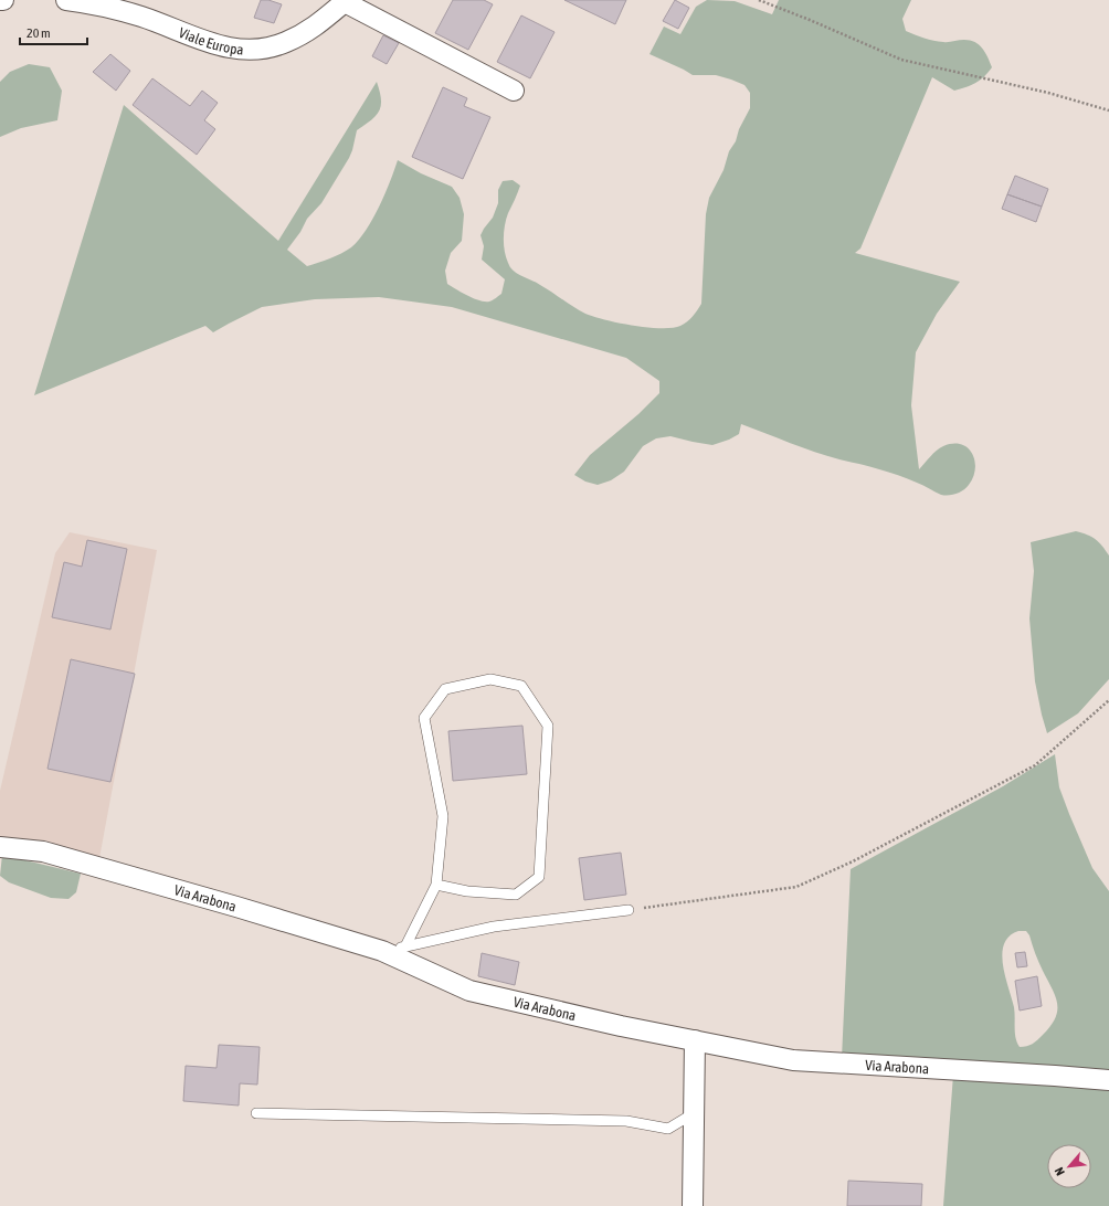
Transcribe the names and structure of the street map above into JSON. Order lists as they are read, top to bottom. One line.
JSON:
{"streets":{"street":["Viale Europa","Via Arabona"]},"scale_bar":"20 m","north":"bottom left"}
